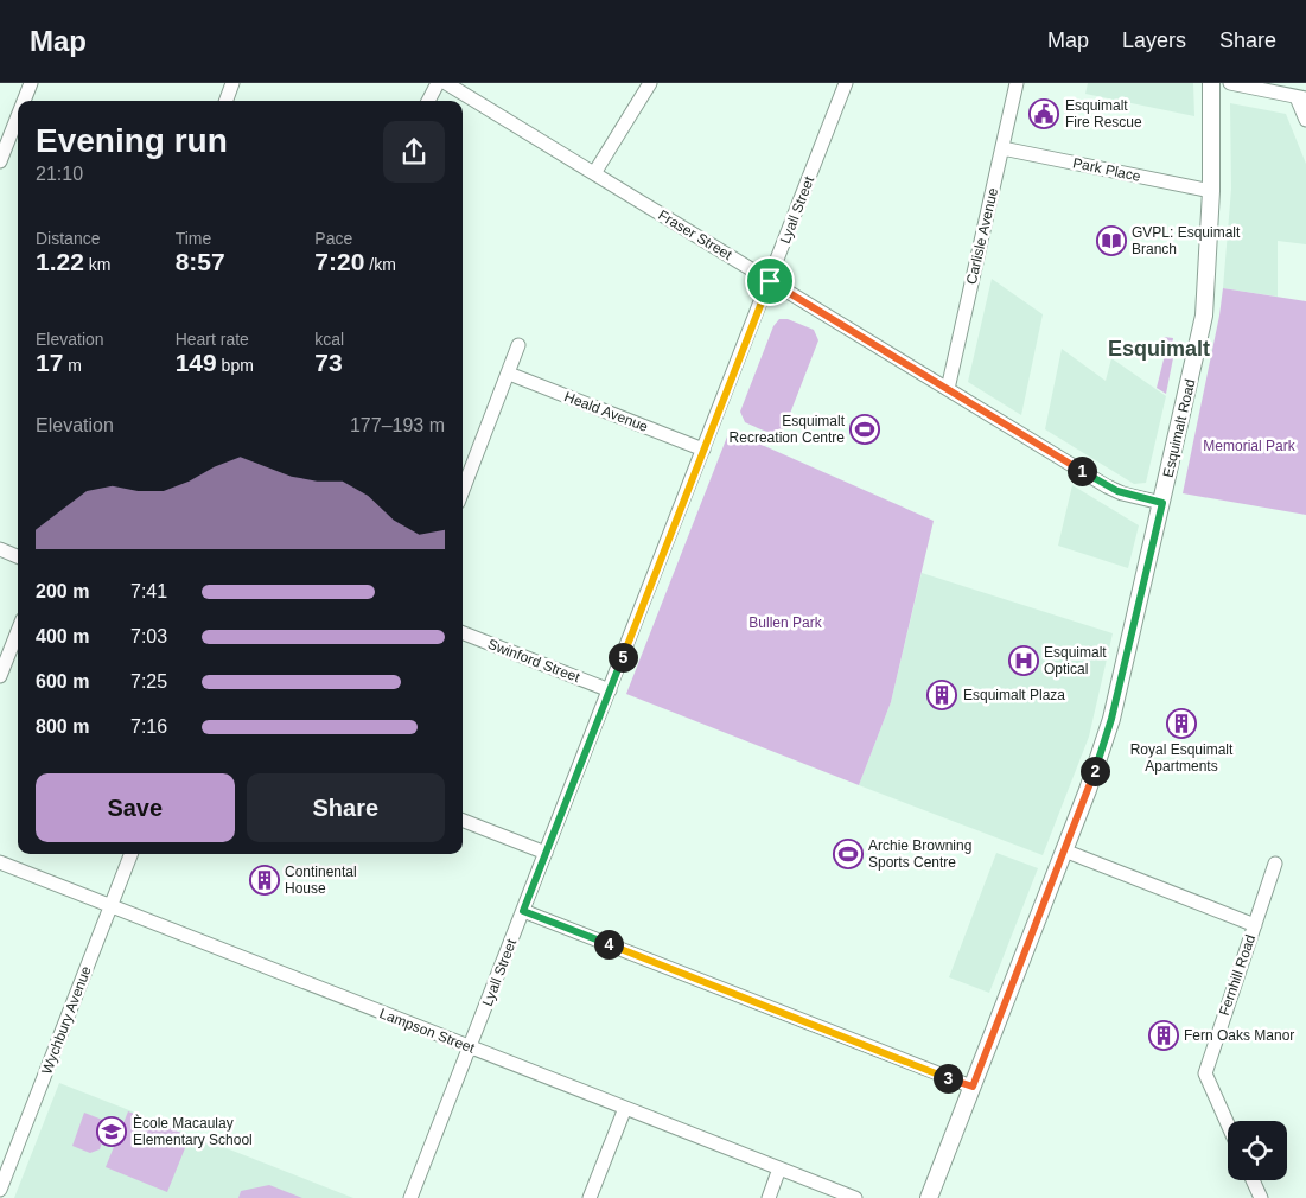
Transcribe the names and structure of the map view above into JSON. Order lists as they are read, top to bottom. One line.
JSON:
{"streets":{"main road":["Esquimalt Road"],"street":["Park Place","Lyall Street","Fraser Street","Carlisle Avenue","Heald Avenue","Swinford Street","Fernhill Road","Wychbury Avenue","Lampson Street"]},"crossings":[["Park Place","Carlisle Avenue"],["Park Place","Esquimalt Road"],["Lyall Street","Fraser Street"],["Lyall Street","Heald Avenue"],["Lyall Street","Swinford Street"],["Lyall Street","Lampson Street"],["Fraser Street","Carlisle Avenue"],["Fraser Street","Esquimalt Road"],["Esquimalt Road","Fernhill Road"],["Wychbury Avenue","Lampson Street"]],"districts":["Esquimalt"],"parks":["Memorial Park","Bullen Park"],"places":{"public building":["Esquimalt Fire Rescue"],"library":["GVPL: Esquimalt Branch"],"sports":["Esquimalt Recreation Centre","Archie Browning Sports Centre"],"hospital":["Esquimalt Optical"],"building":["Esquimalt Plaza","Royal Esquimalt Apartments","Continental House","Fern Oaks Manor"],"school or university":["Ècole Macaulay Elementary School"]},"page":{"header":"Map","nav":["Map","Layers","Share"],"heading":["Evening run","21:10"],"stats":[["Distance","1.22 km"],["Time","8:57"],["Pace","7:20 /km"],["Elevation","17 m"],["Heart rate","149 bpm"],["kcal","73"]],"chart":["Elevation","177–193 m"],"pins":["1","5","2","4","3"],"list":[{"name":"200 m","note":"7:41"},{"name":"400 m","note":"7:03"},{"name":"600 m","note":"7:25"},{"name":"800 m","note":"7:16"}],"buttons":["Save","Share"]}}
